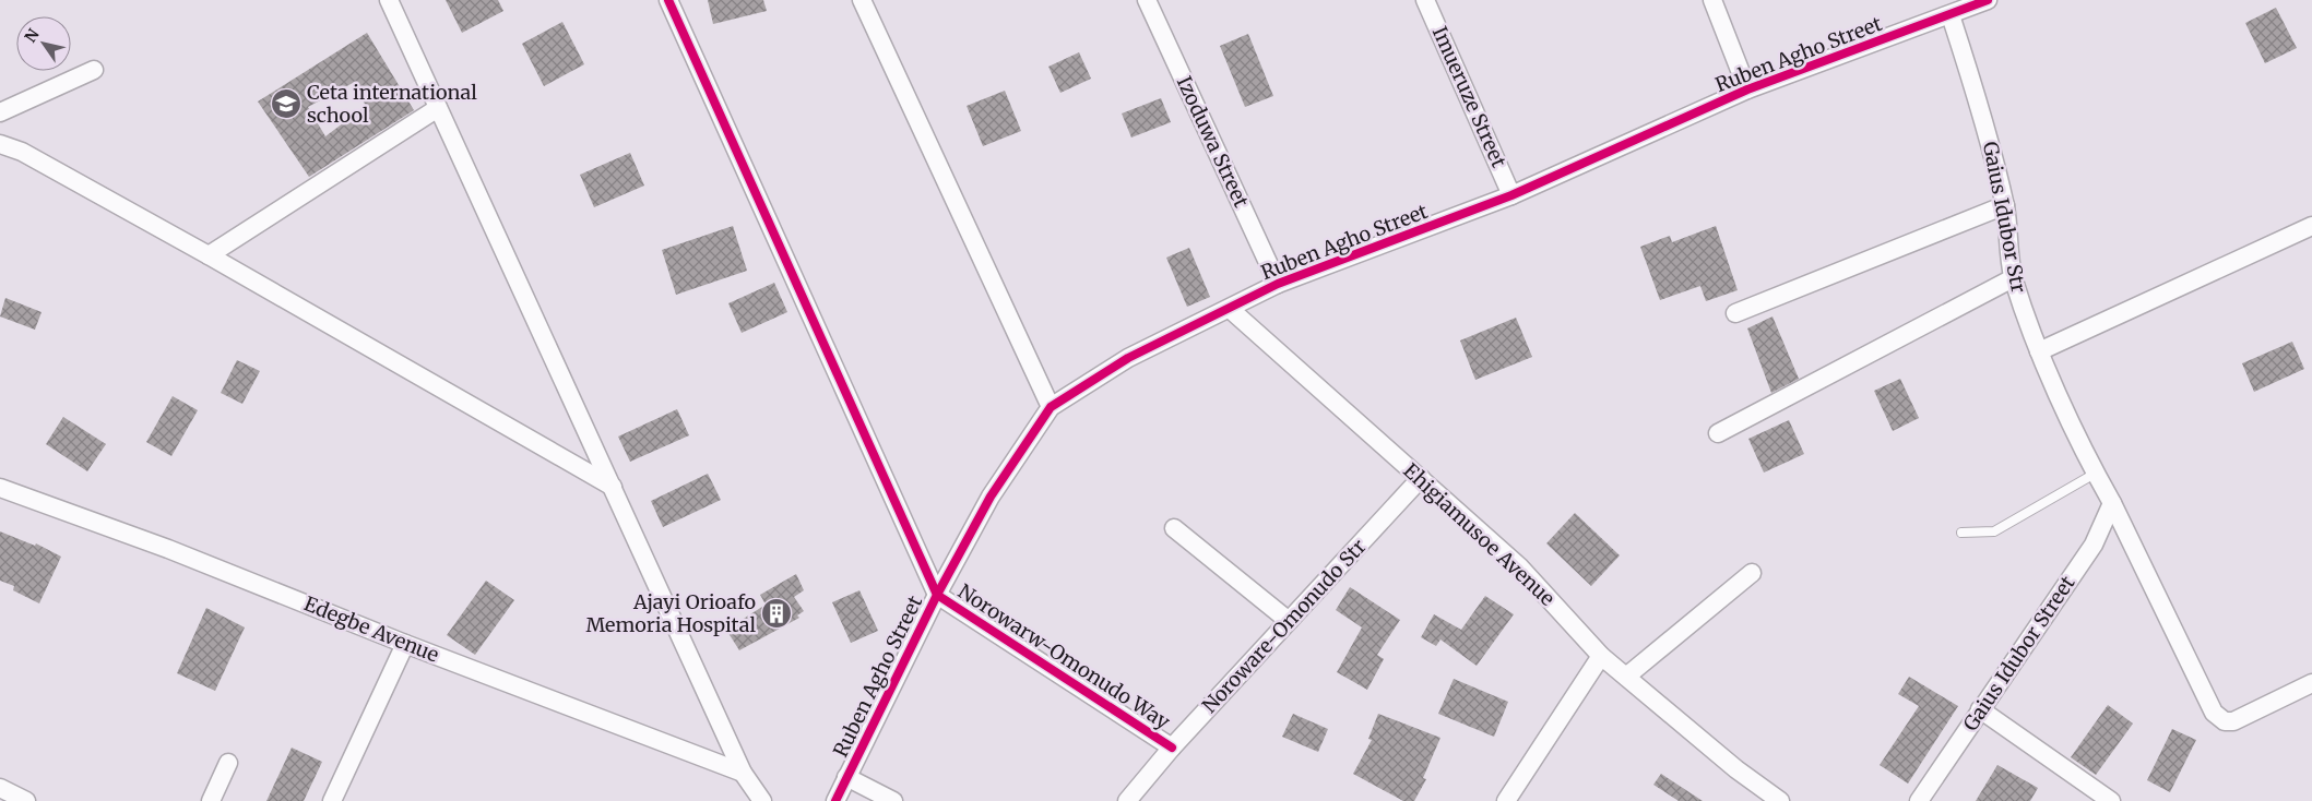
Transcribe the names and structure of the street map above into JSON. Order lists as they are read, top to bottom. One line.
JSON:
{"streets":{"street":["Ruben Agho Street","Imueruze Street","Izoduwa Street","Gaius Idubor Str","Ehigiamusoe Avenue","Noroware-Omonudo Str","Edegbe Avenue","Gaius Idubor Street","Norowarw-Omonudo Way"]},"crossings":[["Ruben Agho Street","Imueruze Street"],["Ruben Agho Street","Izoduwa Street"],["Ruben Agho Street","Gaius Idubor Str"],["Ruben Agho Street","Ehigiamusoe Avenue"],["Ruben Agho Street","Norowarw-Omonudo Way"],["Gaius Idubor Str","Gaius Idubor Street"],["Ehigiamusoe Avenue","Noroware-Omonudo Str"],["Noroware-Omonudo Str","Norowarw-Omonudo Way"]],"places":{"school or university":["Ceta international school"],"building":["Ajayi Orioafo Memoria Hospital"]},"north":"top left"}
